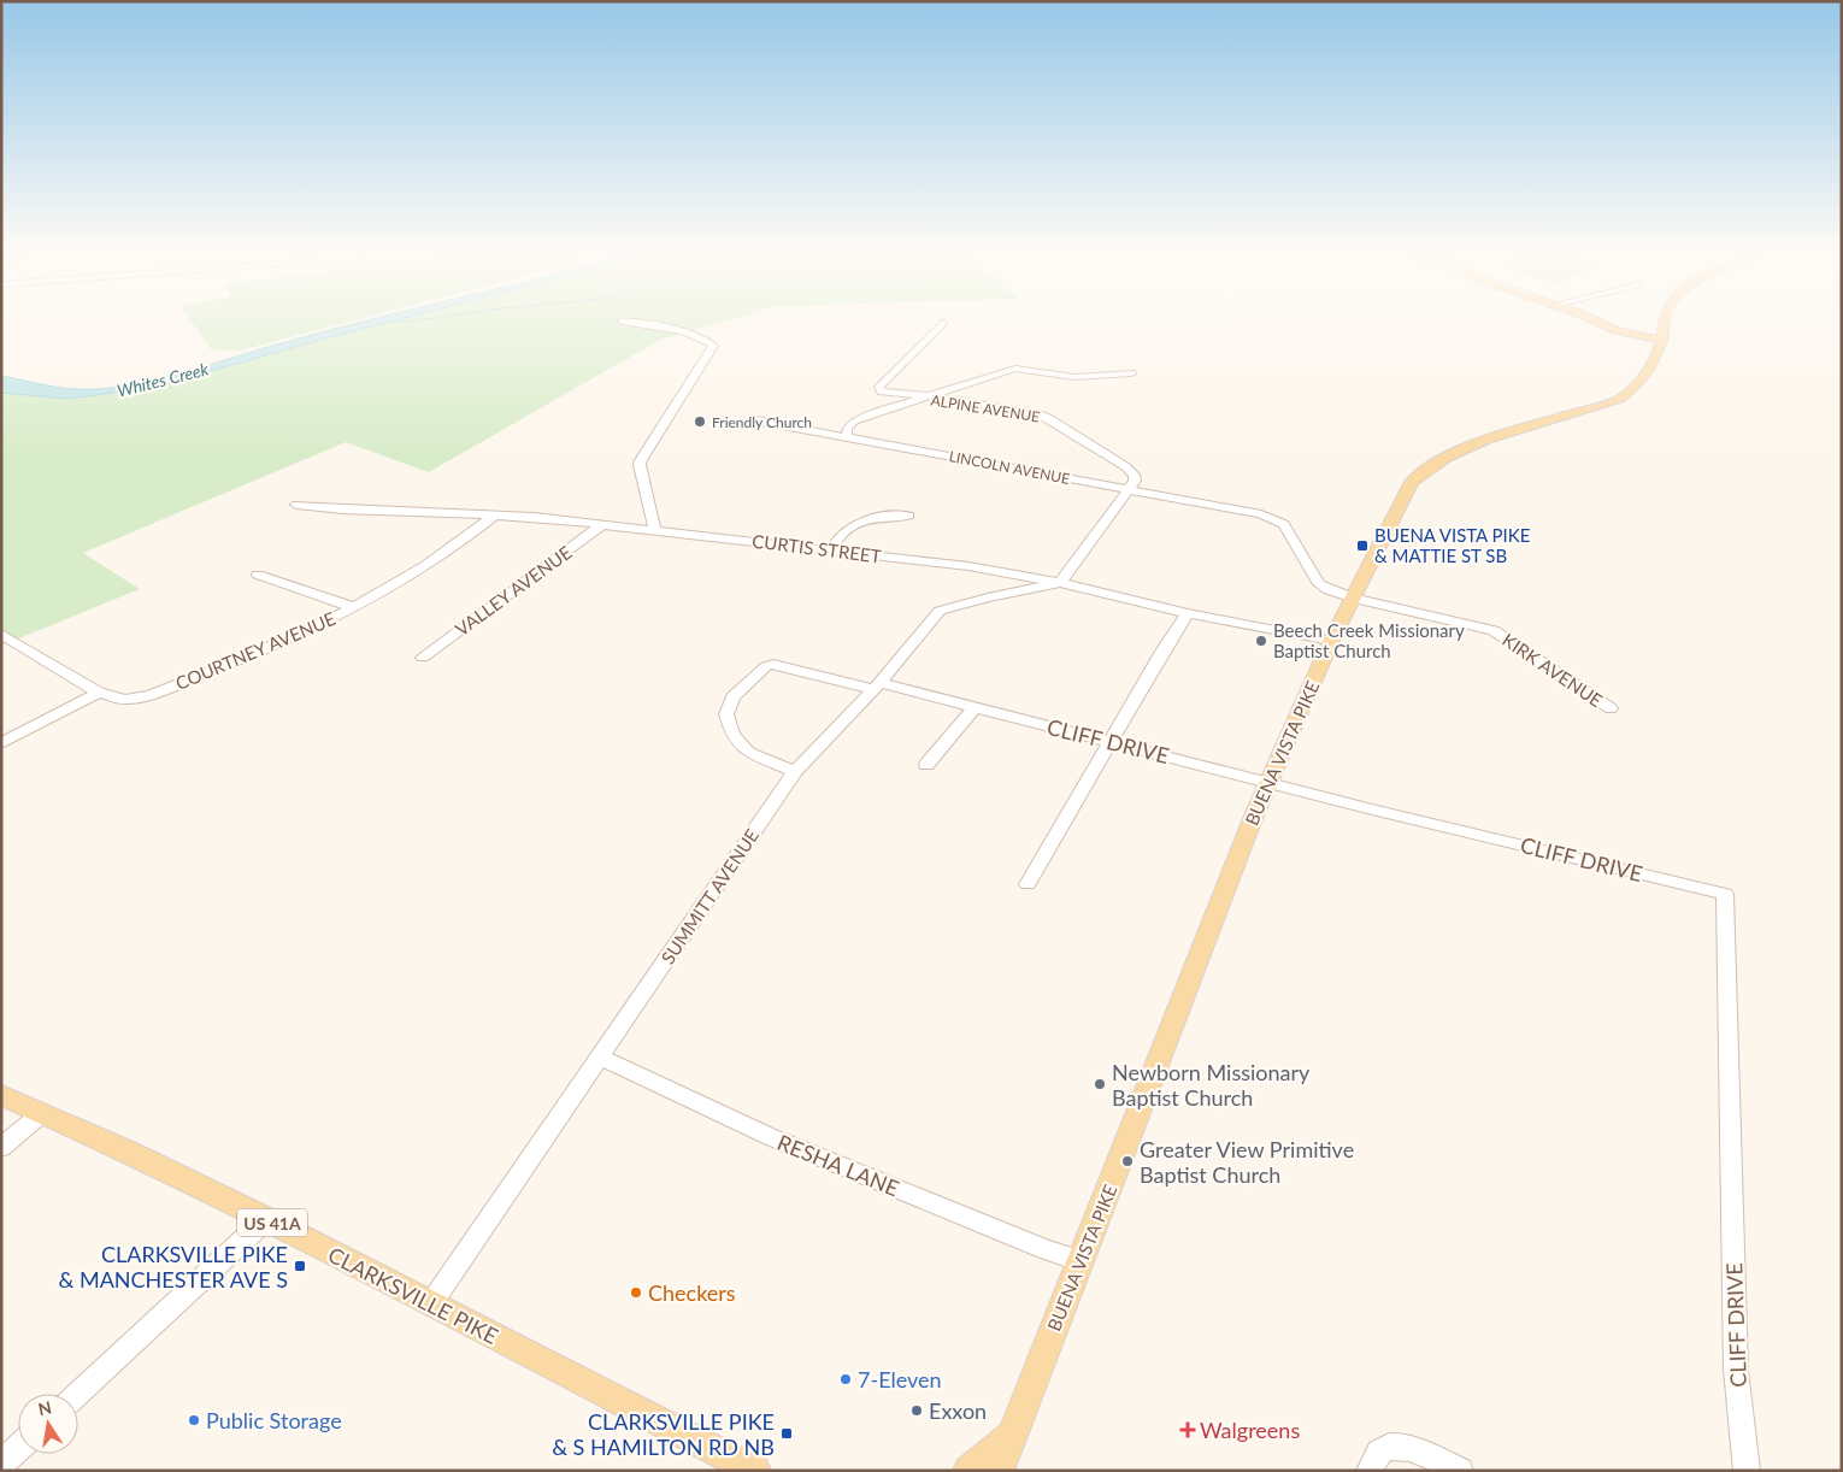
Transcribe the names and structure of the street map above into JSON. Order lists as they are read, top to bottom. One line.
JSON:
{"streets":{"main road":["BUENA VISTA PIKE","US 41A","CLARKSVILLE PIKE"],"street":["ALPINE AVENUE","LINCOLN AVENUE","CURTIS STREET","VALLEY AVENUE","COURTNEY AVENUE","KIRK AVENUE","CLIFF DRIVE","SUMMITT AVENUE","RESHA LANE"]},"crossings":[["ALPINE AVENUE","LINCOLN AVENUE"],["LINCOLN AVENUE","KIRK AVENUE"],["CURTIS STREET","VALLEY AVENUE"],["CURTIS STREET","COURTNEY AVENUE"],["CURTIS STREET","BUENA VISTA PIKE"],["CURTIS STREET","SUMMITT AVENUE"],["KIRK AVENUE","BUENA VISTA PIKE"],["CLIFF DRIVE","BUENA VISTA PIKE"],["CLIFF DRIVE","SUMMITT AVENUE"],["BUENA VISTA PIKE","RESHA LANE"],["SUMMITT AVENUE","RESHA LANE"],["SUMMITT AVENUE","CLARKSVILLE PIKE"]],"water":["Whites Creek"],"places":{"other":["Friendly Church","Beech Creek Missionary Baptist Church","Newborn Missionary Baptist Church","Greater View Primitive Baptist Church","Checkers","7-Eleven","Exxon","Public Storage"],"transit":["BUENA VISTA PIKE & MATTIE ST SB","CLARKSVILLE PIKE & MANCHESTER AVE S","CLARKSVILLE PIKE & S HAMILTON RD NB"],"health":["Walgreens"]},"north":"top"}
